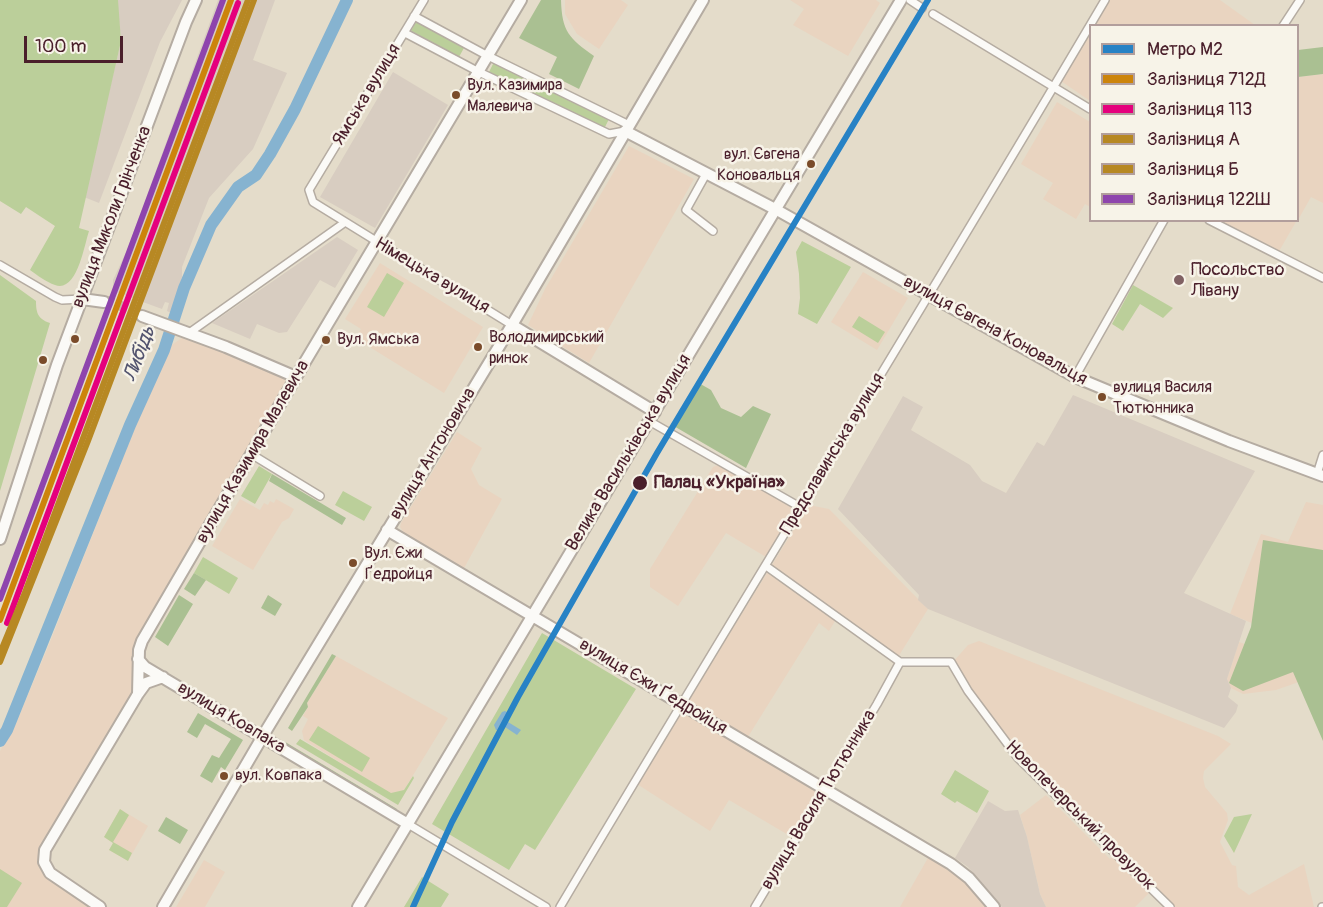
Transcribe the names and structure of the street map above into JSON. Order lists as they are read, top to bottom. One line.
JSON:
{"streets":{"main road":["вулиця Миколи Грінченка","Німецька вулиця","вулиця Євгена Коновальця","вулиця Казимира Малевича","Велика Васильківська вулиця","вулиця Антоновича","вулиця Єжи Ґедройця","вулиця Ковпака"],"street":["Ямська вулиця","Предславинська вулиця","вулиця Василя Тютюнника","Новопечерський провулок"]},"crossings":[["Ямська вулиця","Німецька вулиця"],["Німецька вулиця","вулиця Казимира Малевича"],["Німецька вулиця","Велика Васильківська вулиця"],["Німецька вулиця","вулиця Антоновича"],["Німецька вулиця","Предславинська вулиця"],["вулиця Євгена Коновальця","Велика Васильківська вулиця"],["вулиця Євгена Коновальця","вулиця Антоновича"],["вулиця Євгена Коновальця","Предславинська вулиця"],["вулиця Казимира Малевича","вулиця Ковпака"],["Велика Васильківська вулиця","вулиця Єжи Ґедройця"],["Велика Васильківська вулиця","вулиця Ковпака"],["вулиця Антоновича","вулиця Єжи Ґедройця"],["вулиця Антоновича","вулиця Ковпака"],["Предславинська вулиця","вулиця Єжи Ґедройця"],["вулиця Єжи Ґедройця","вулиця Василя Тютюнника"],["вулиця Василя Тютюнника","Новопечерський провулок"]],"water":["Либідь"],"places":["Вул. Казимира Малевича","вул. Євгена Коновальця","Посольство Лівану","Вул. Ямська","Володимирський ринок","вулиця Василя Тютюнника","Палац «Україна»","Вул. Єжи Ґедройця","вул. Ковпака"],"lines":["metro line M2","rail line 712Д","rail line A","rail line Б","rail line 122Ш","rail line 113"],"legend":["Метро M2","Залізниця 712Д","Залізниця 113","Залізниця A","Залізниця Б","Залізниця 122Ш"],"scale_bar":"100 m"}
